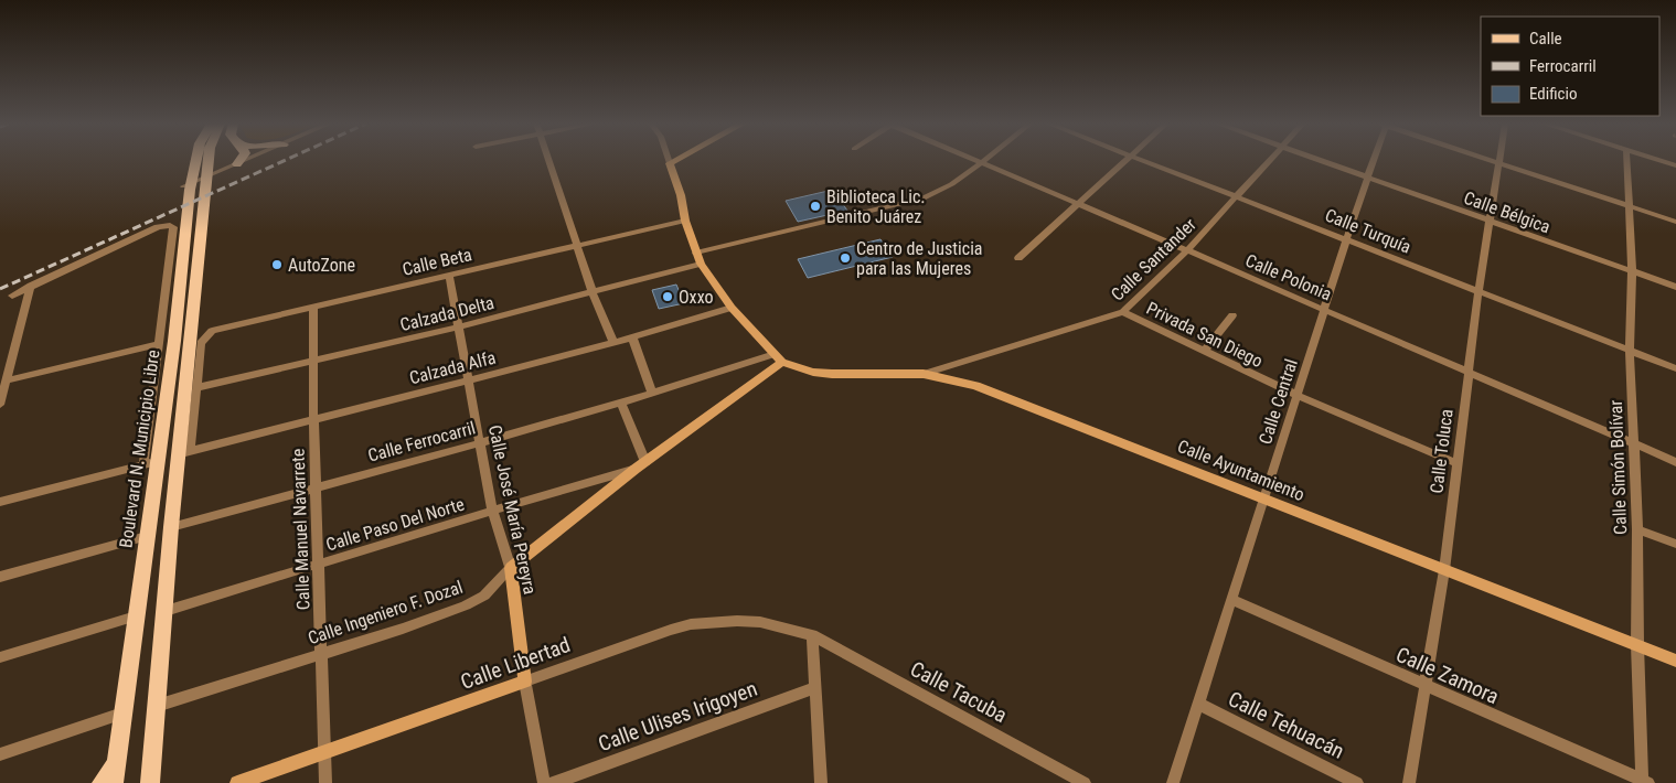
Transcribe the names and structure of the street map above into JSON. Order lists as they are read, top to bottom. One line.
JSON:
{"streets":{"main road":["Boulevard N. Municipio Libre","Calle Ayuntamiento","Calle José María Pereyra","Calle Ingeniero F. Dozal","Calle Libertad"],"street":["Calle Bélgica","Calle Turquía","Calle Santander","Calle Beta","Calle Polonia","Calzada Delta","Privada San Diego","Calzada Alfa","Calle Central","Calle Ferrocarril","Calle Toluca","Calle Simón Bolívar","Calle Paso Del Norte","Calle Manuel Navarrete","Calle Zamora","Calle Tacuba","Calle Ulises Irigoyen","Calle Tehuacán"]},"crossings":[["Calle Bélgica","Calle Central"],["Calle Bélgica","Calle Toluca"],["Calle Bélgica","Calle Simón Bolívar"],["Calle Turquía","Calle Santander"],["Calle Turquía","Calle Central"],["Calle Turquía","Calle Toluca"],["Calle Turquía","Calle Simón Bolívar"],["Calle Santander","Calle Polonia"],["Calle Santander","Privada San Diego"],["Calle Santander","Calle Ayuntamiento"],["Calle Beta","Boulevard N. Municipio Libre"],["Calle Beta","Calle José María Pereyra"],["Calle Beta","Calle Manuel Navarrete"],["Calle Polonia","Calle Central"],["Calle Polonia","Calle Toluca"],["Calle Polonia","Calle Simón Bolívar"],["Calzada Delta","Calle José María Pereyra"],["Calzada Delta","Calle Manuel Navarrete"],["Privada San Diego","Calle Central"],["Privada San Diego","Calle Toluca"],["Calzada Alfa","Boulevard N. Municipio Libre"],["Calzada Alfa","Calle José María Pereyra"],["Calzada Alfa","Calle Manuel Navarrete"],["Calle Central","Calle Ayuntamiento"],["Calle Central","Calle Zamora"],["Calle Central","Calle Tehuacán"],["Calle Ferrocarril","Boulevard N. Municipio Libre"],["Calle Ferrocarril","Calle Ayuntamiento"],["Calle Ferrocarril","Calle José María Pereyra"],["Calle Ferrocarril","Calle Manuel Navarrete"],["Calle Ferrocarril","Calle Ingeniero F. Dozal"],["Boulevard N. Municipio Libre","Calle Paso Del Norte"],["Boulevard N. Municipio Libre","Calle Ingeniero F. Dozal"],["Calle Toluca","Calle Ayuntamiento"],["Calle Toluca","Calle Zamora"],["Calle Simón Bolívar","Calle Ayuntamiento"],["Calle Simón Bolívar","Calle Zamora"],["Calle Ayuntamiento","Calle Ingeniero F. Dozal"],["Calle José María Pereyra","Calle Paso Del Norte"],["Calle José María Pereyra","Calle Ingeniero F. Dozal"],["Calle José María Pereyra","Calle Libertad"],["Calle Paso Del Norte","Calle Manuel Navarrete"],["Calle Paso Del Norte","Calle Ingeniero F. Dozal"],["Calle Manuel Navarrete","Calle Ingeniero F. Dozal"],["Calle Manuel Navarrete","Calle Libertad"],["Calle Libertad","Calle Tacuba"]],"places":["Biblioteca Lic. Benito Juárez","Centro de Justicia para las Mujeres","AutoZone","Oxxo"],"legend":["Calle","Ferrocarril","Edificio"]}
